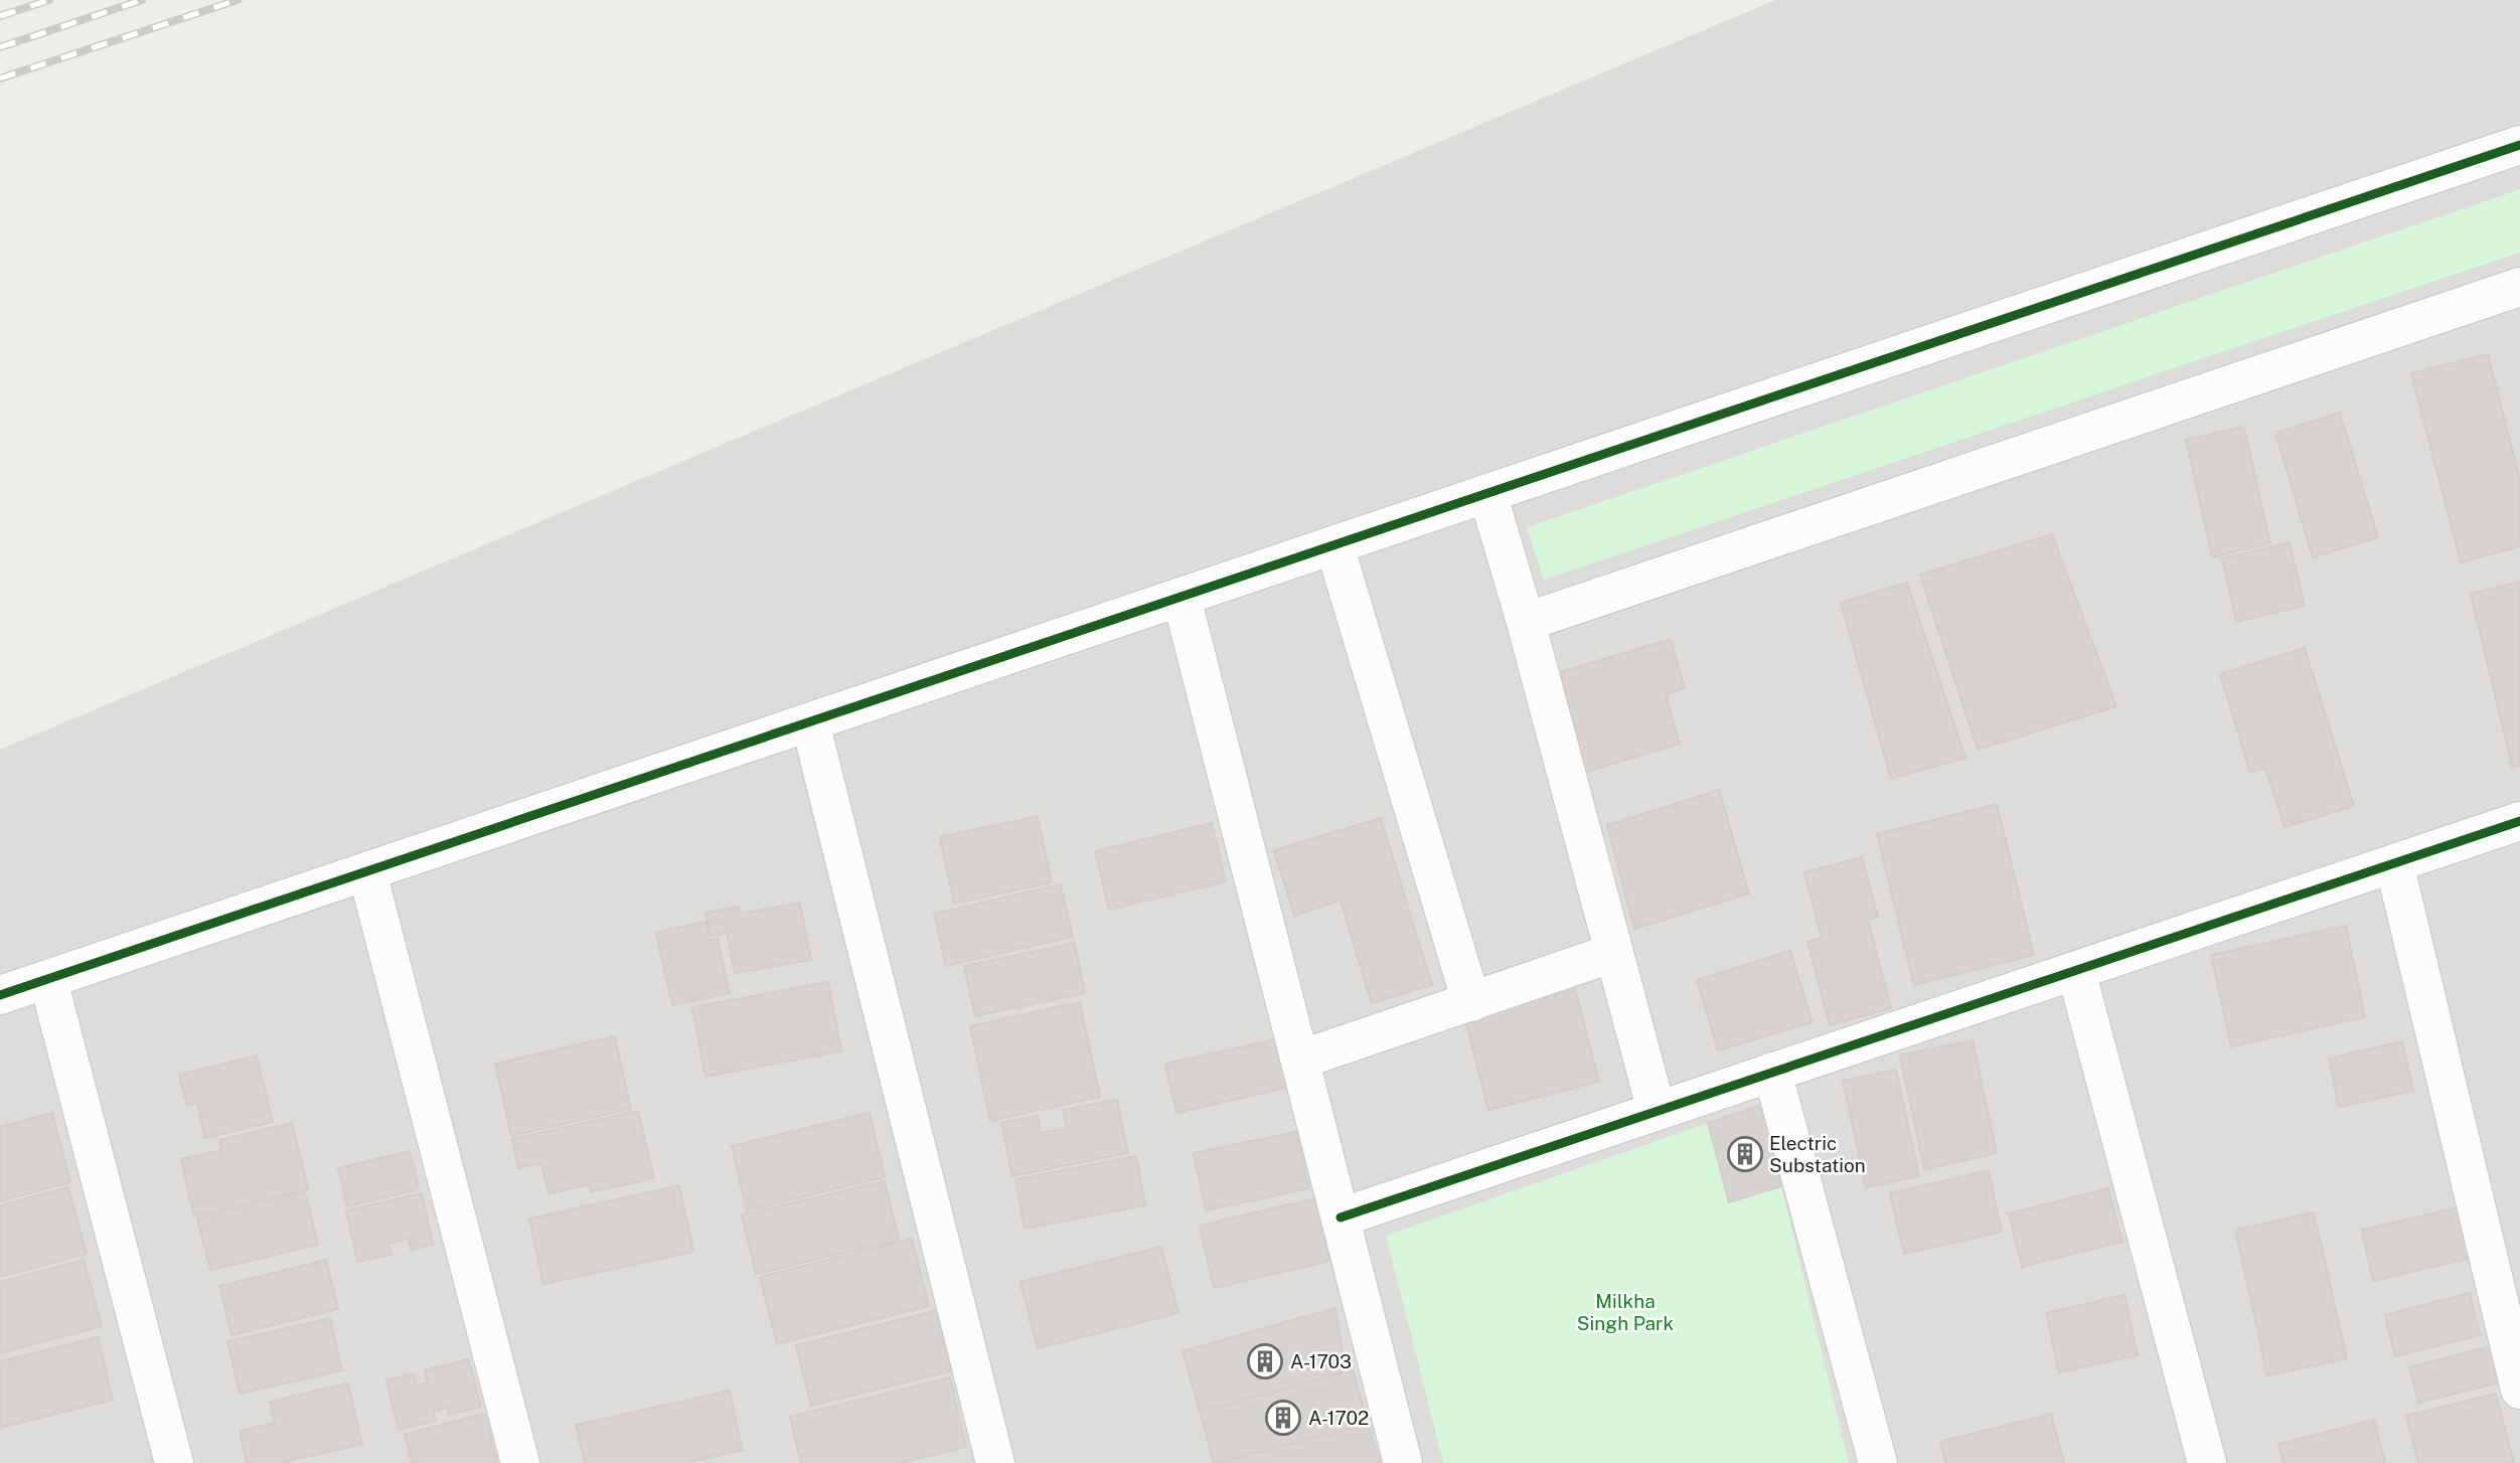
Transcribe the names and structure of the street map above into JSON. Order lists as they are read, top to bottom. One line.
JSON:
{"parks":["Milkha Singh Park"],"places":{"building":["Electric Substation","A-1703","A-1702"]}}
